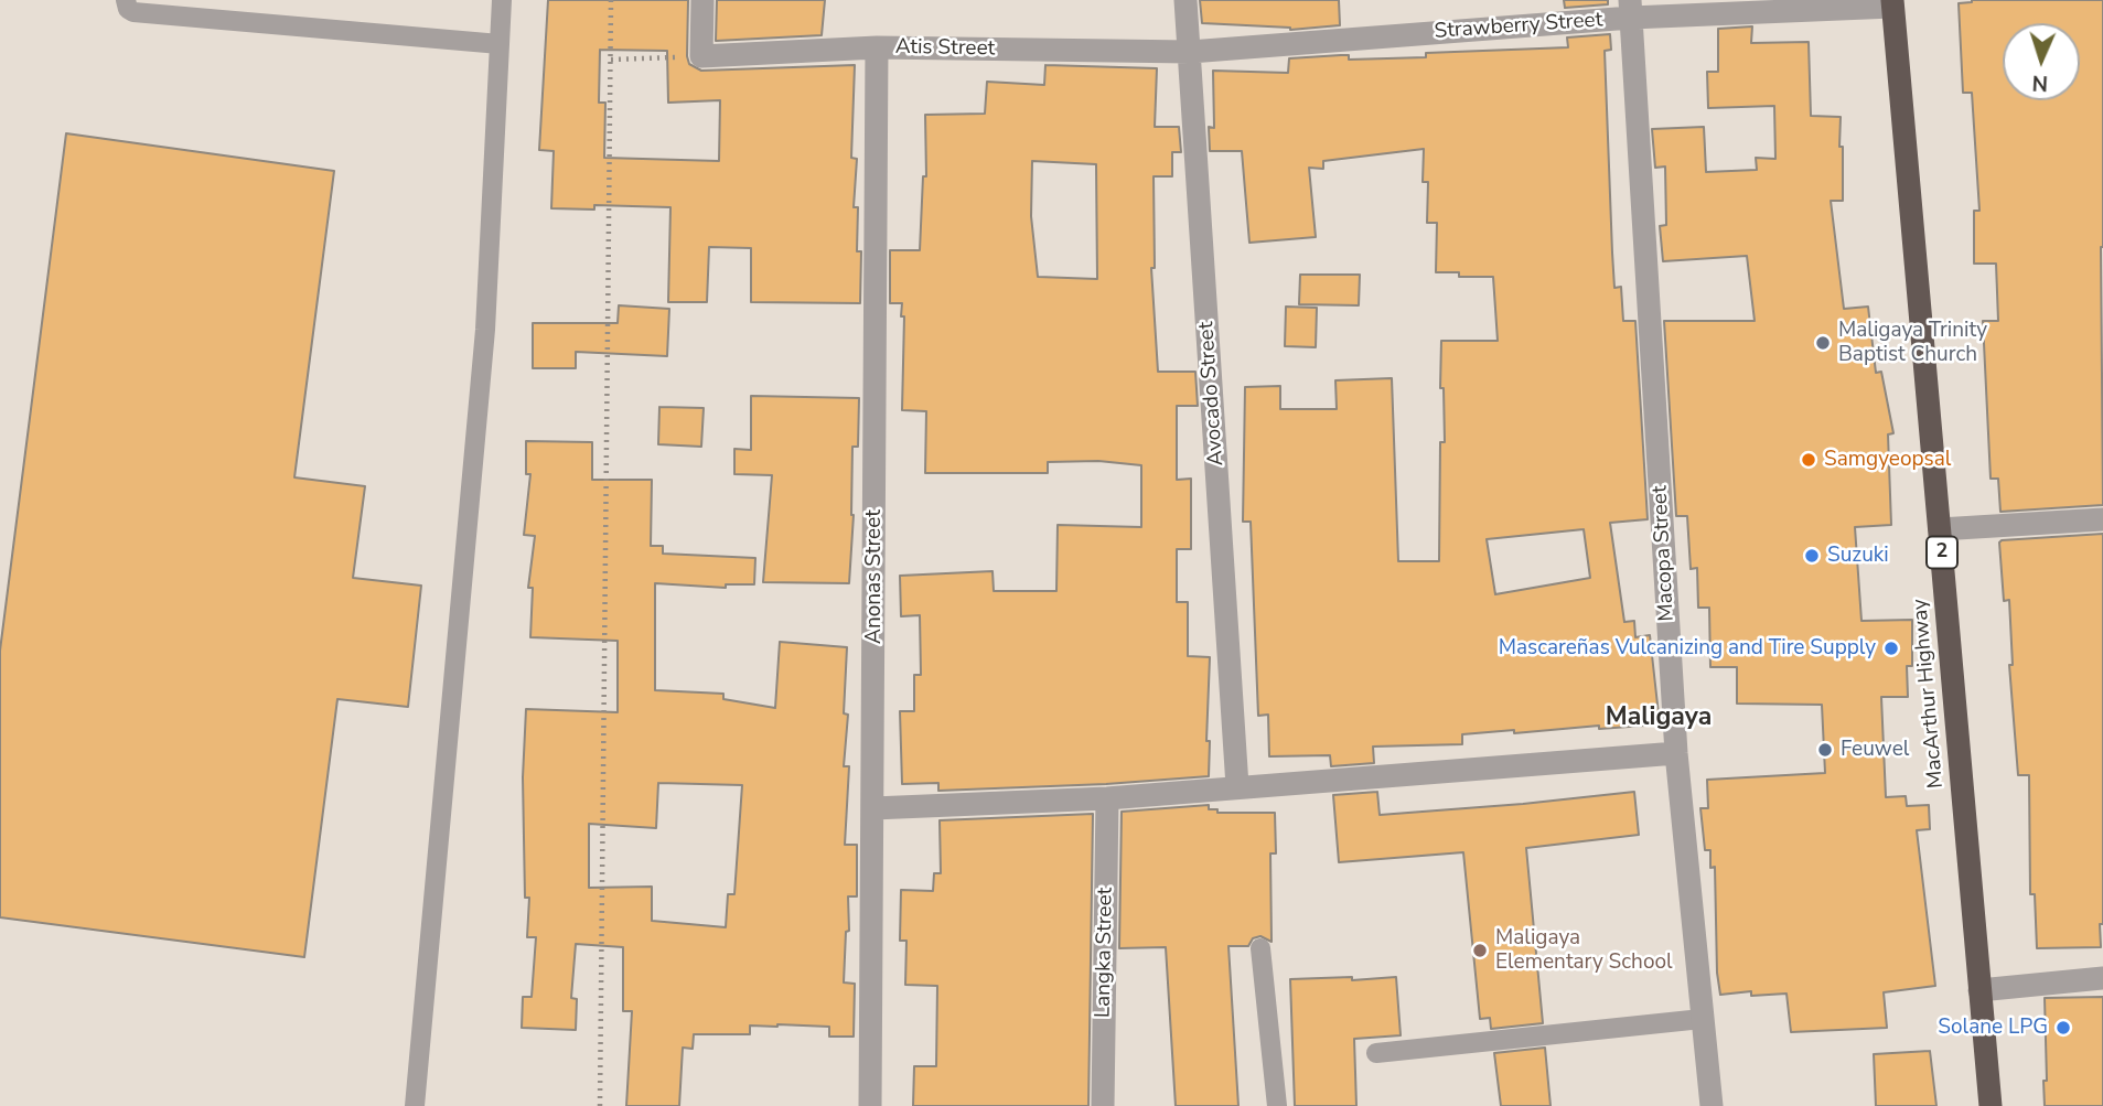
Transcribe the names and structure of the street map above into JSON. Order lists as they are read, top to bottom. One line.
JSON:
{"streets":{"highway":["2","MacArthur Highway"],"street":["Strawberry Street","Atis Street","Avocado Street","Macopa Street","Anonas Street","Langka Street"]},"crossings":[["Strawberry Street","Atis Street"],["Strawberry Street","Avocado Street"],["Strawberry Street","Macopa Street"],["Strawberry Street","MacArthur Highway"],["Atis Street","Avocado Street"],["Atis Street","Anonas Street"]],"districts":["Maligaya"],"places":["Maligaya Trinity Baptist Church","Samgyeopsal","Suzuki","Mascareñas Vulcanizing and Tire Supply","Feuwel","Maligaya Elementary School","Solane LPG"],"north":"bottom"}
